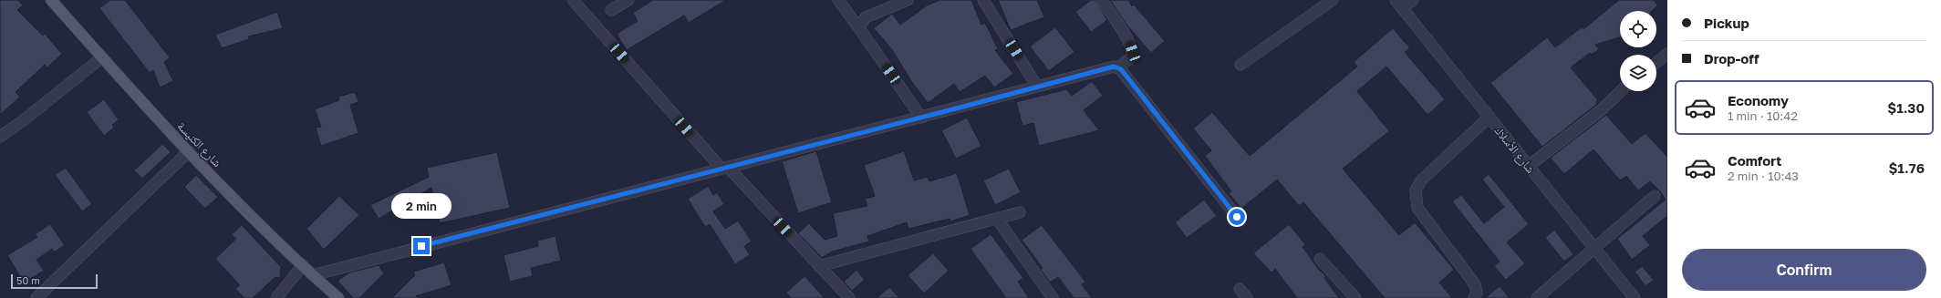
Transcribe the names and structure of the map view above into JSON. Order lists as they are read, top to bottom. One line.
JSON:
{"streets":{"main road":["شارع الكنيسة"],"street":["شارع الأسلاك"]},"scale_bar":"50 m","page":{"banner":["Pickup","Drop-off"],"list":[{"name":"Economy","note":"1 min · 10:42","value":"$1.30"},{"name":"Comfort","note":"2 min · 10:43","value":"$1.76"}],"bubble":"2 min","buttons":"Confirm","scale":"50 m"}}
